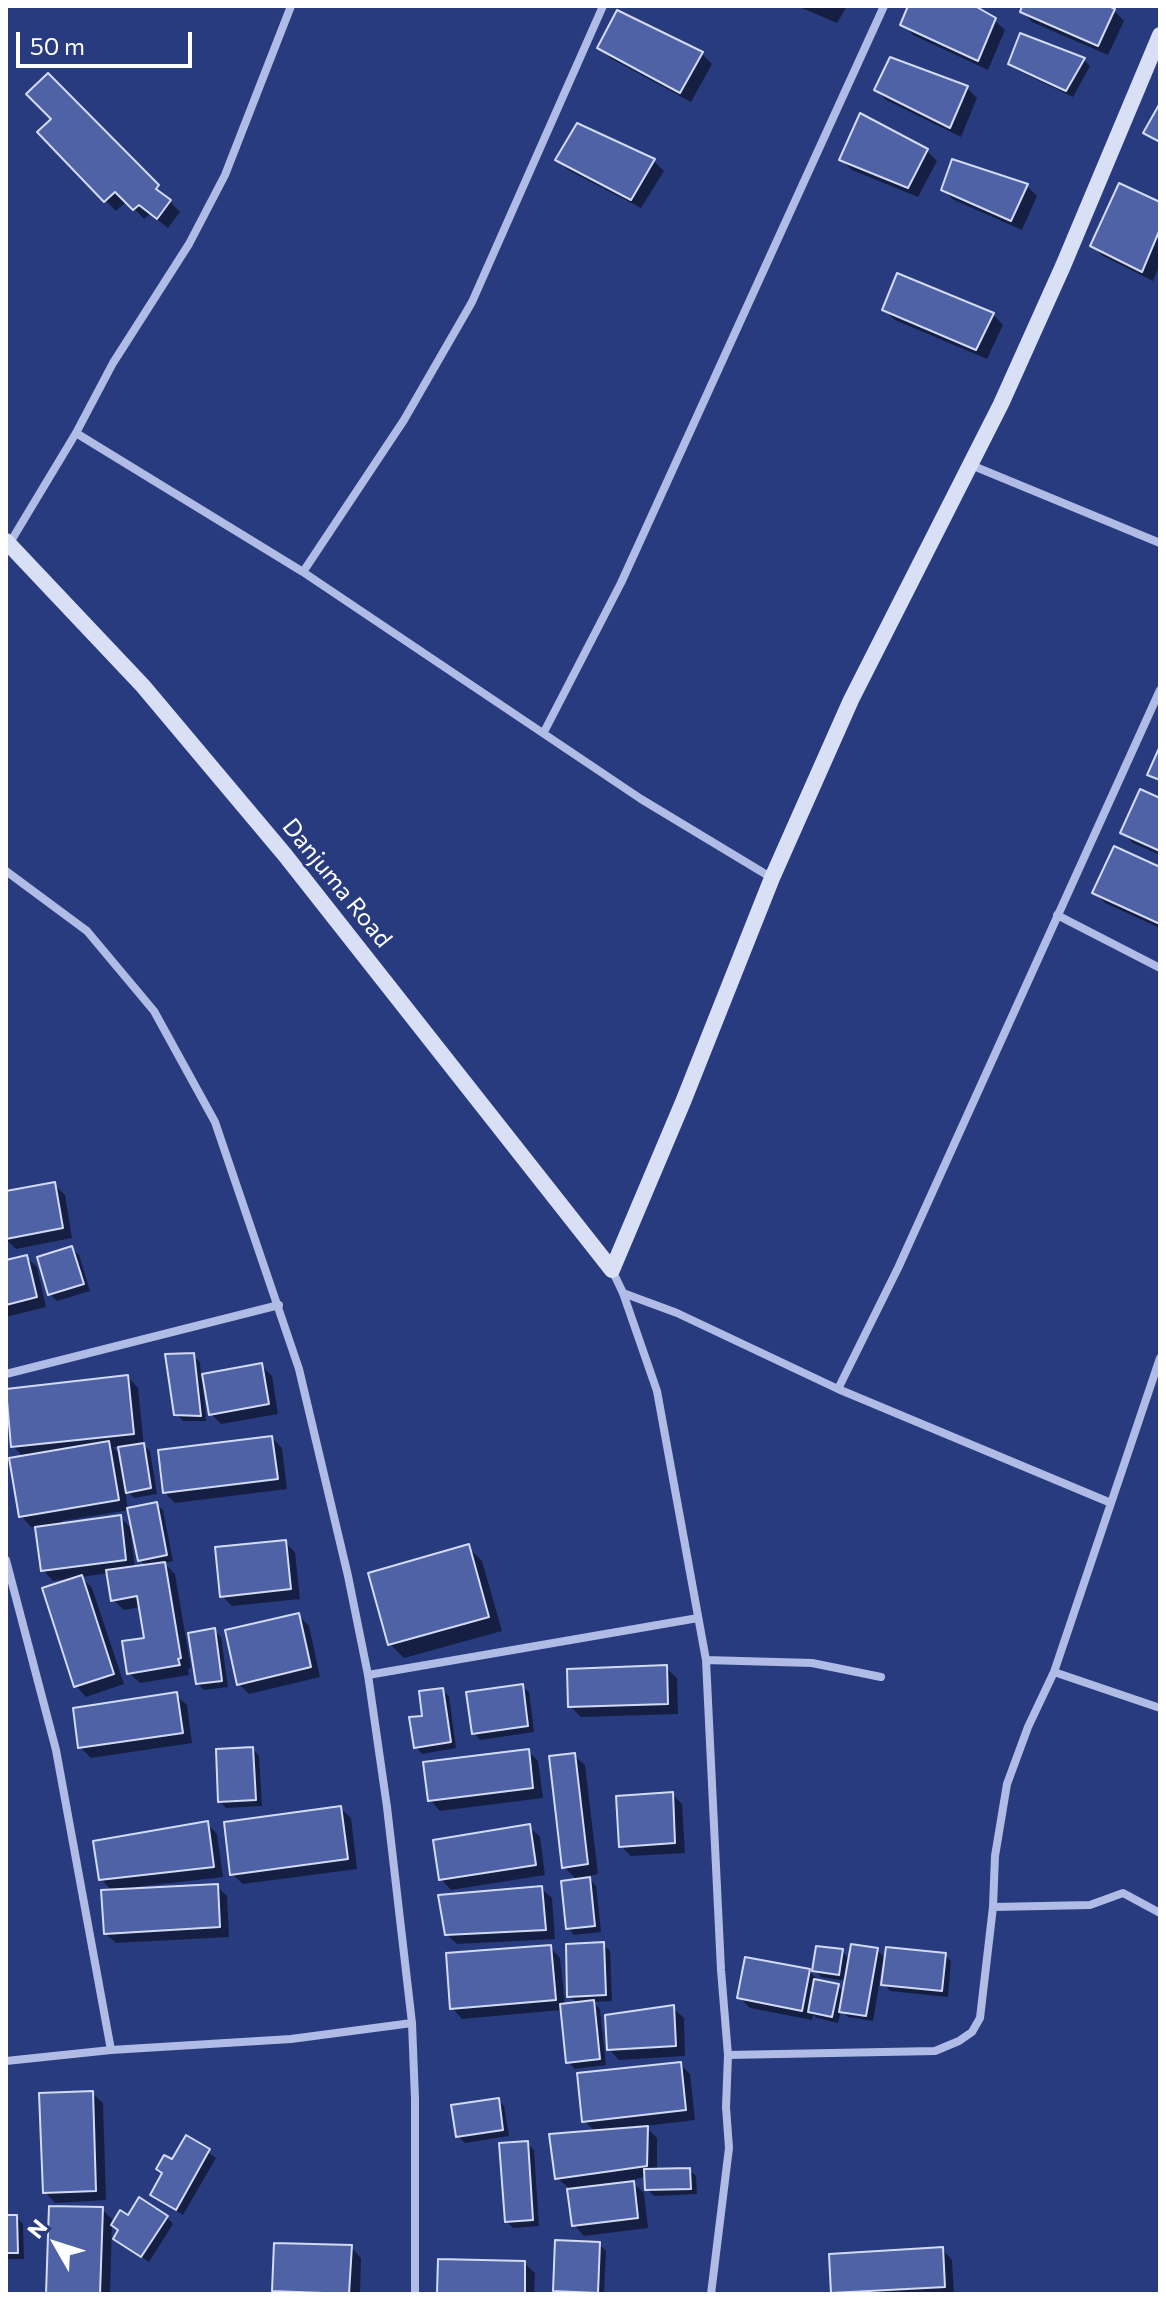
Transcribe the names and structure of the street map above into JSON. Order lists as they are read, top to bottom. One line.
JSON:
{"streets":{"street":["Danjuma Road"]},"scale_bar":"50 m","north":"top left"}
